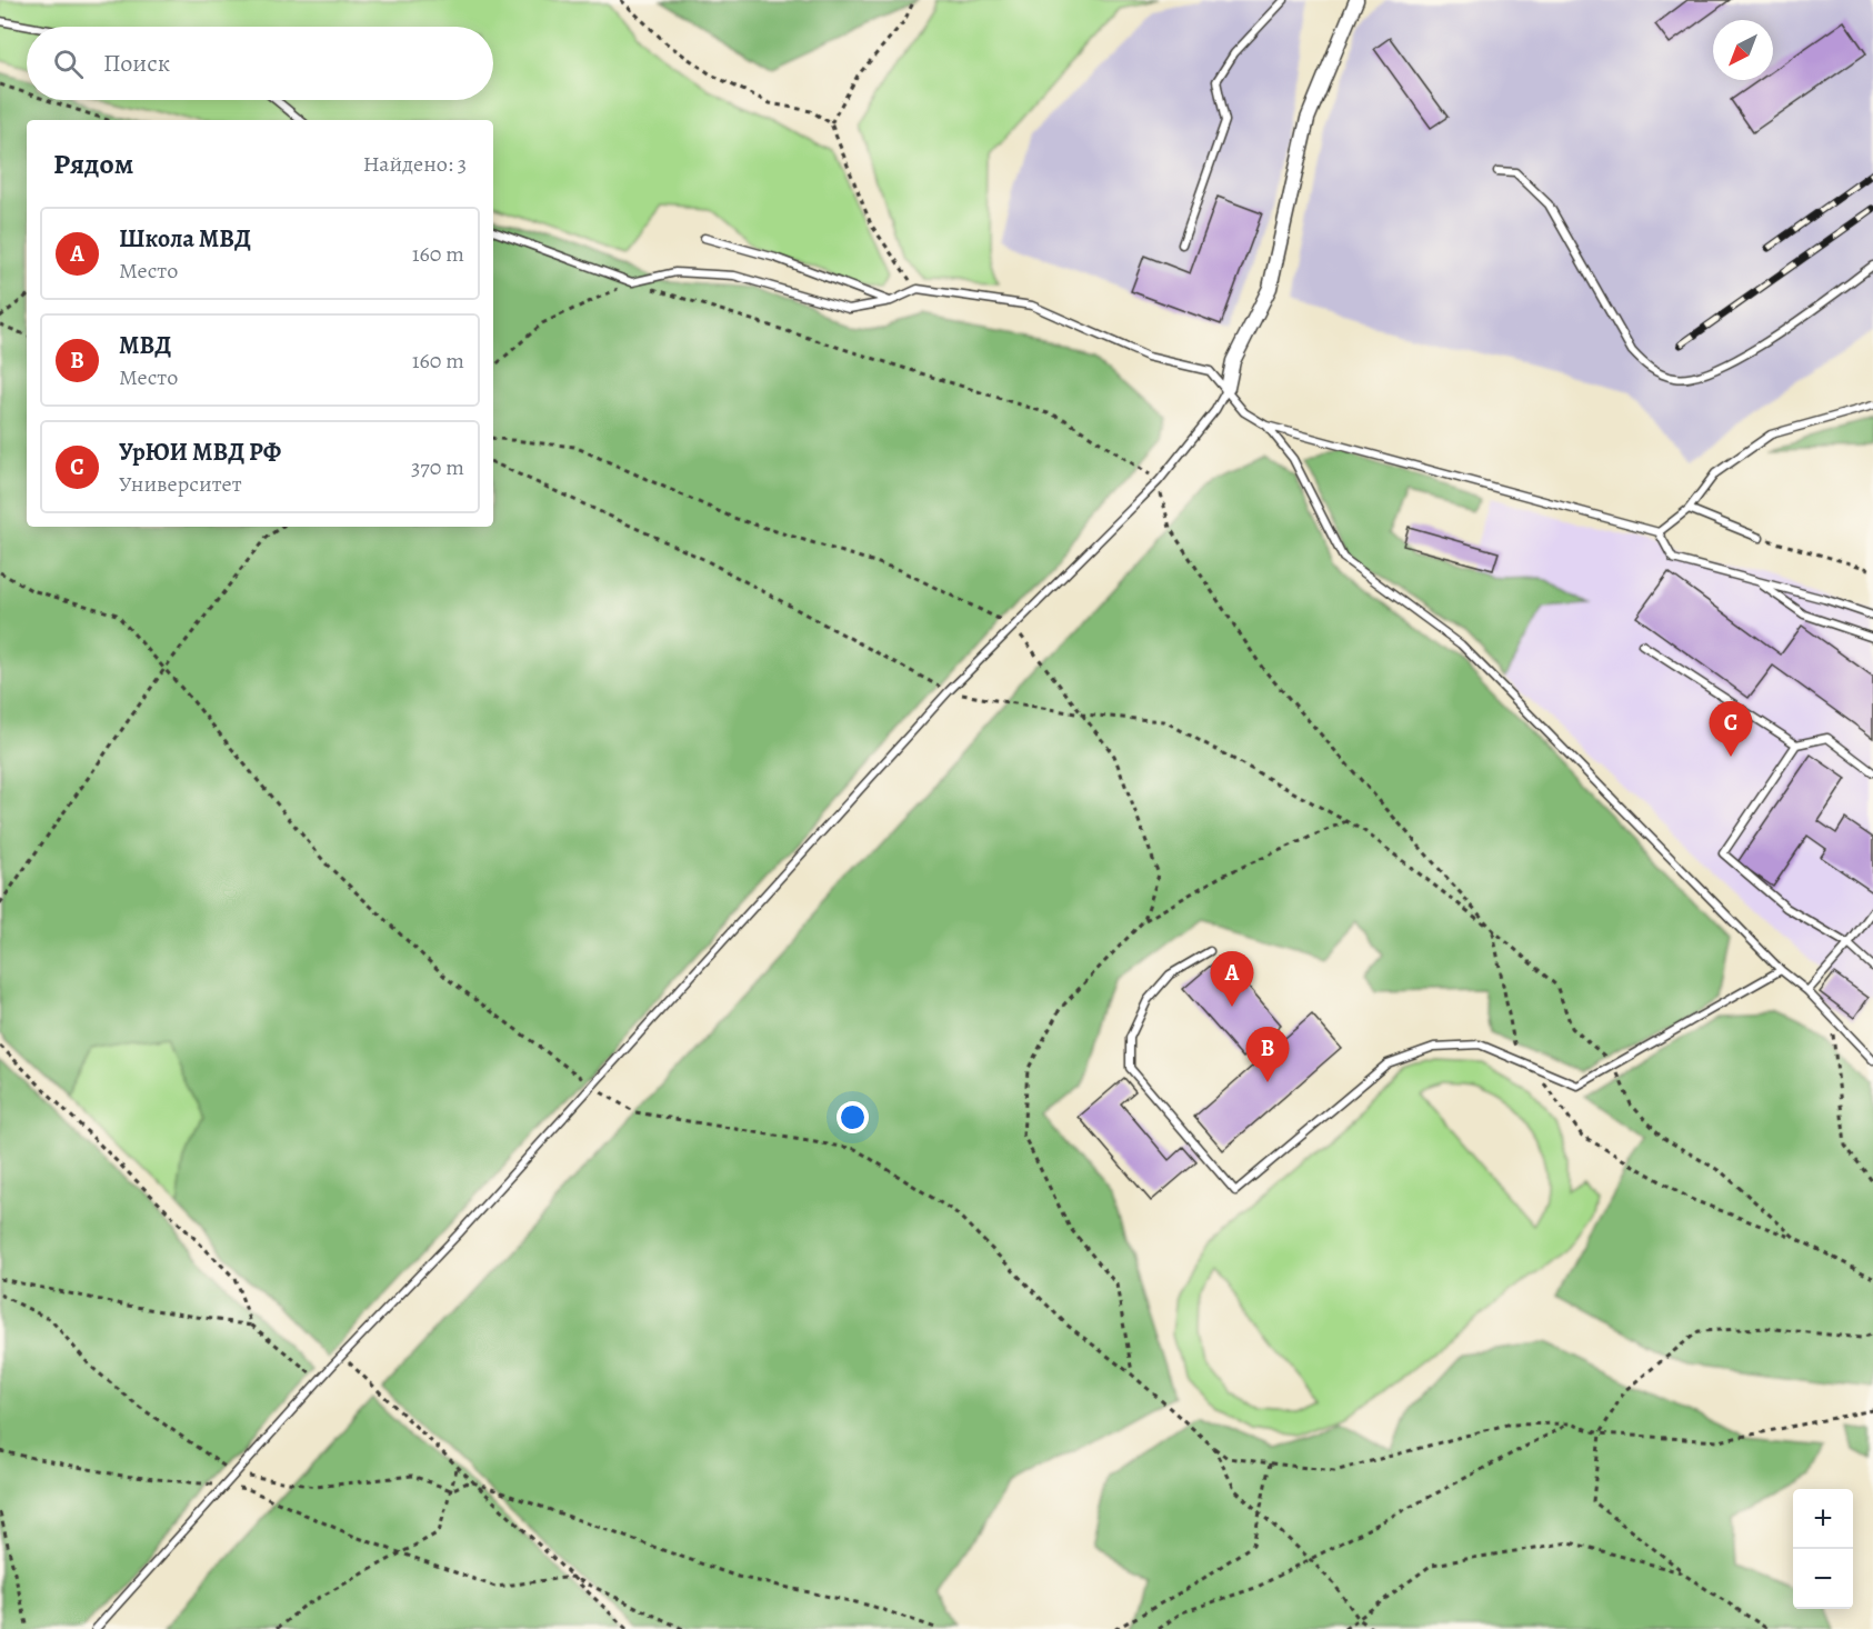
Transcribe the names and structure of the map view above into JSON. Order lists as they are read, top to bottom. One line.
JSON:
{"north":"bottom left","page":{"search":"Поиск","heading":["Рядом","Найдено: 3"],"list":[{"mark":"A","name":"Школа МВД","note":"Место","value":"160 m"},{"mark":"B","name":"МВД","note":"Место","value":"160 m"},{"mark":"C","name":"УрЮИ МВД РФ","note":"Университет","value":"370 m"}],"pins":["C","A","B"],"map_buttons":["+","−"]}}
